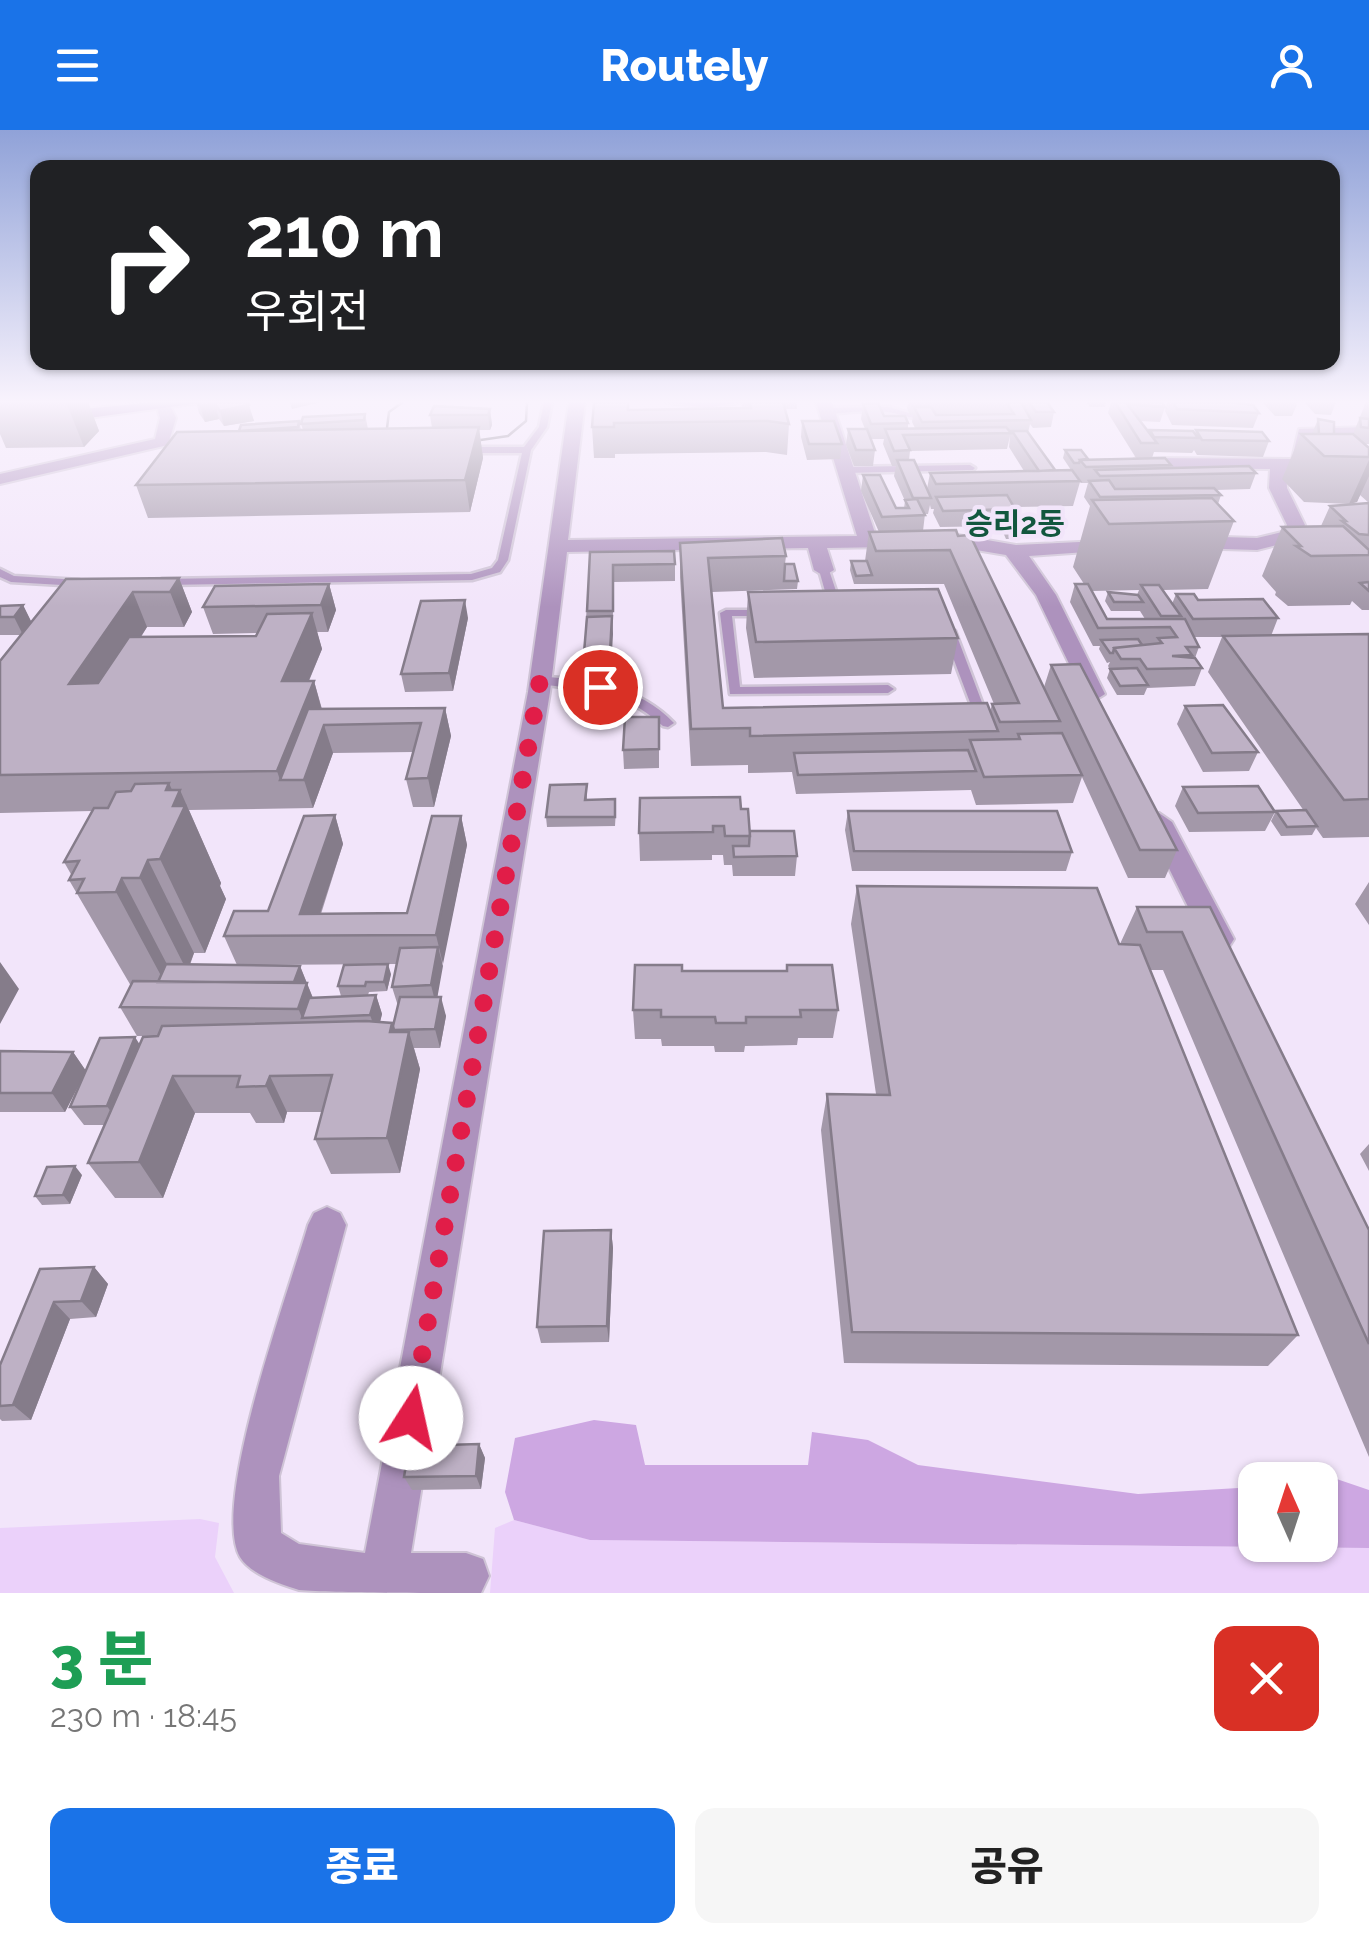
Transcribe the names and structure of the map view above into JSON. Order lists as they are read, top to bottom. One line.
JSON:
{"districts":["승리2동"],"north":"top","page":{"header":"Routely","turn":["210 m","우회전"],"heading":["3 분","230 m · 18:45"],"buttons":["종료","공유"]}}
